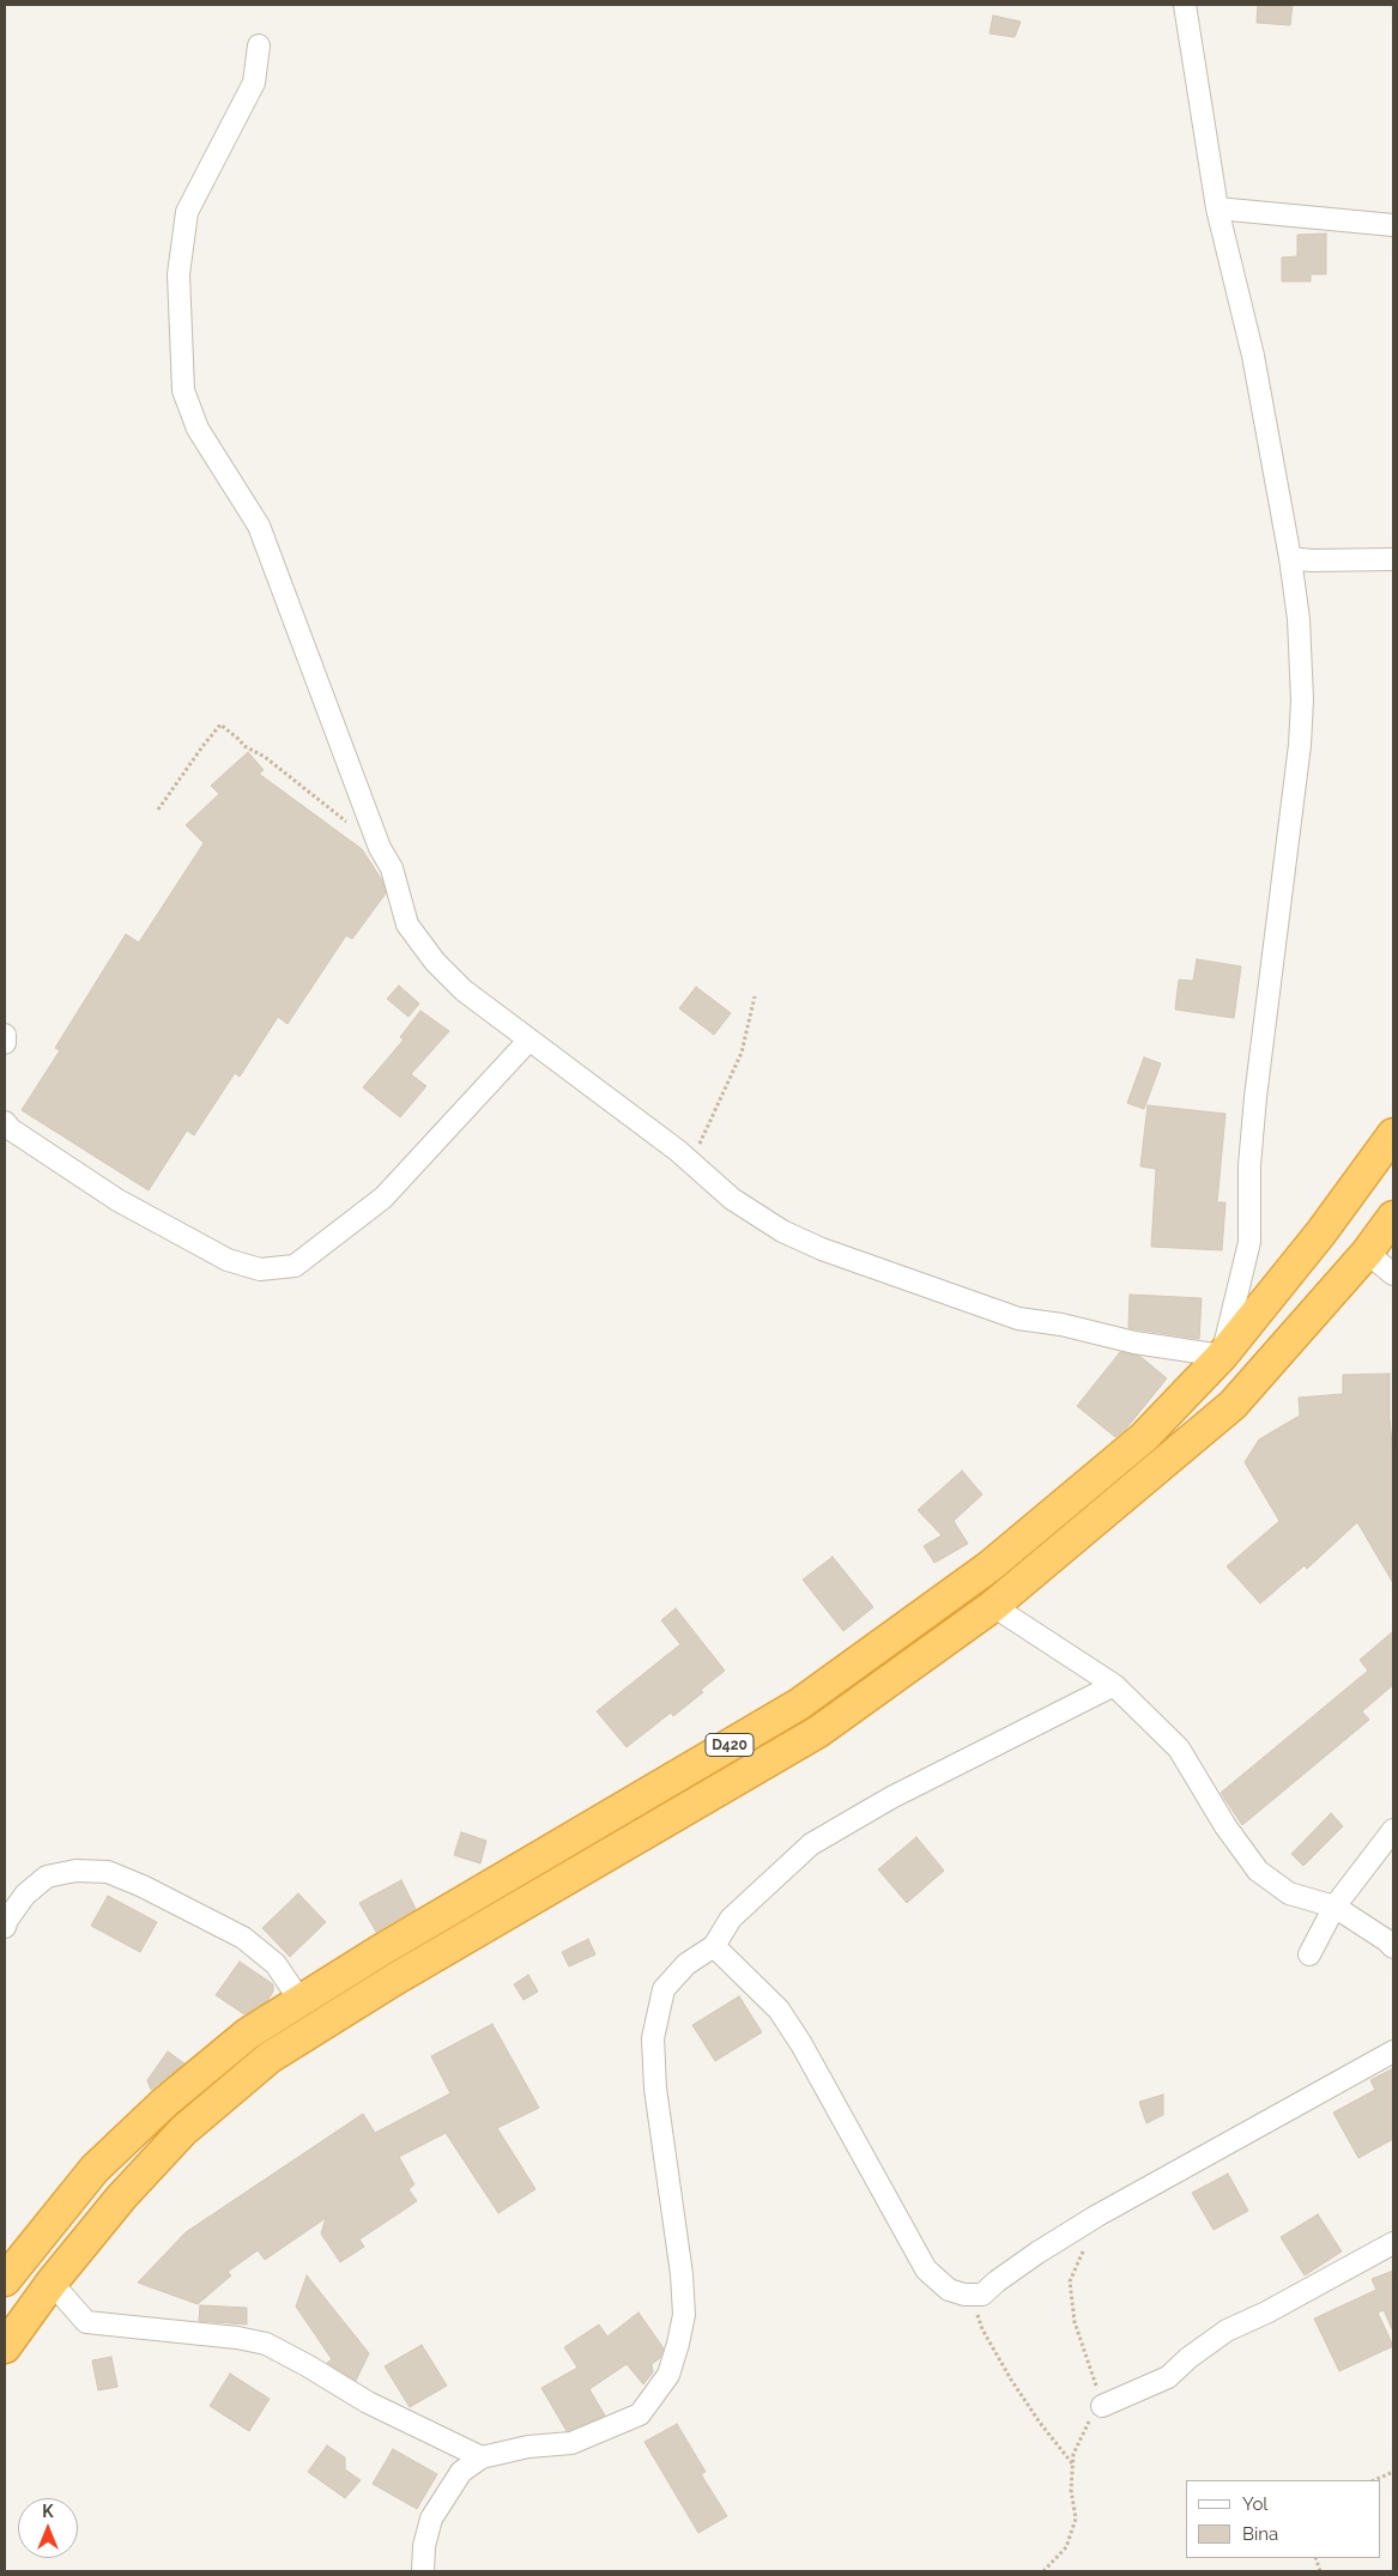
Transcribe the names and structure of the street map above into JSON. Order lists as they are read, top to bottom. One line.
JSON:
{"streets":{"highway":["D420"]},"legend":["Yol","Bina"],"north":"top"}
